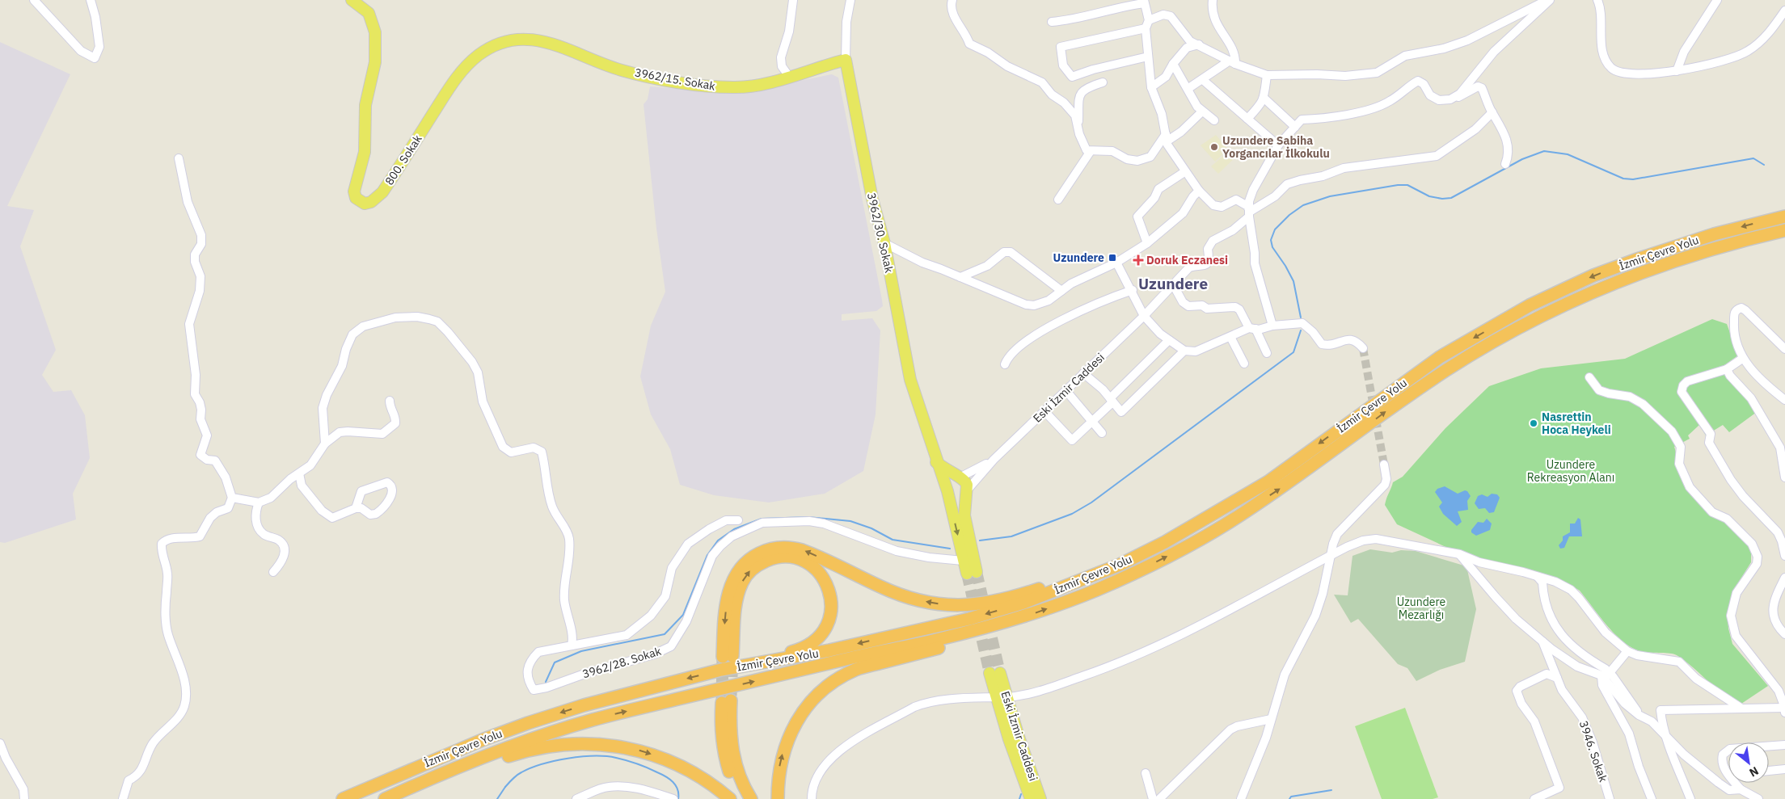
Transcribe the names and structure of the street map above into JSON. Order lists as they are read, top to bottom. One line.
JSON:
{"streets":{"highway":["İzmir Çevre Yolu"],"main road":["3962/15. Sokak","800. Sokak","3962/30. Sokak","Eski İzmir Caddesi"],"street":["3962/28. Sokak","3946. Sokak"]},"crossings":[["3962/15. Sokak","800. Sokak"],["3962/15. Sokak","3962/30. Sokak"],["3962/30. Sokak","Eski İzmir Caddesi"],["3962/30. Sokak","3962/28. Sokak"]],"districts":["Uzundere"],"parks":["Uzundere Rekreasyon Alanı","Uzundere Mezarlığı"],"places":{"other":["Uzundere Sabiha Yorgancılar İlkokulu","Nasrettin Hoca Heykeli"],"transit":["Uzundere"],"health":["Doruk Eczanesi"]},"north":"bottom right"}
